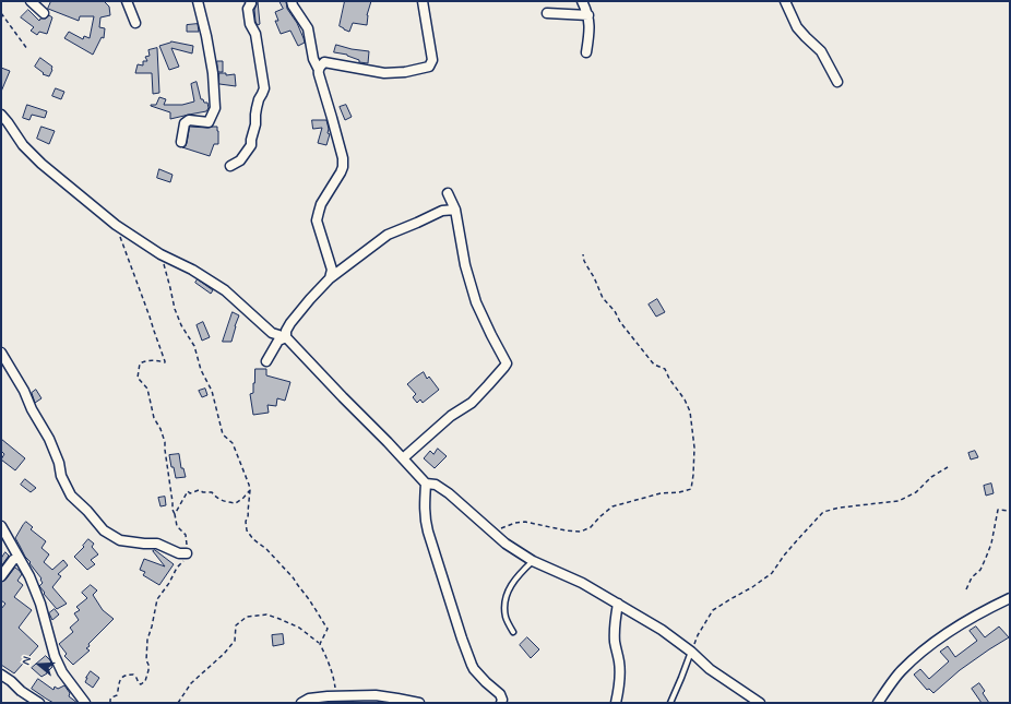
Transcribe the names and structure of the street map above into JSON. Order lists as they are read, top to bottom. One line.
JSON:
{"north":"left"}
